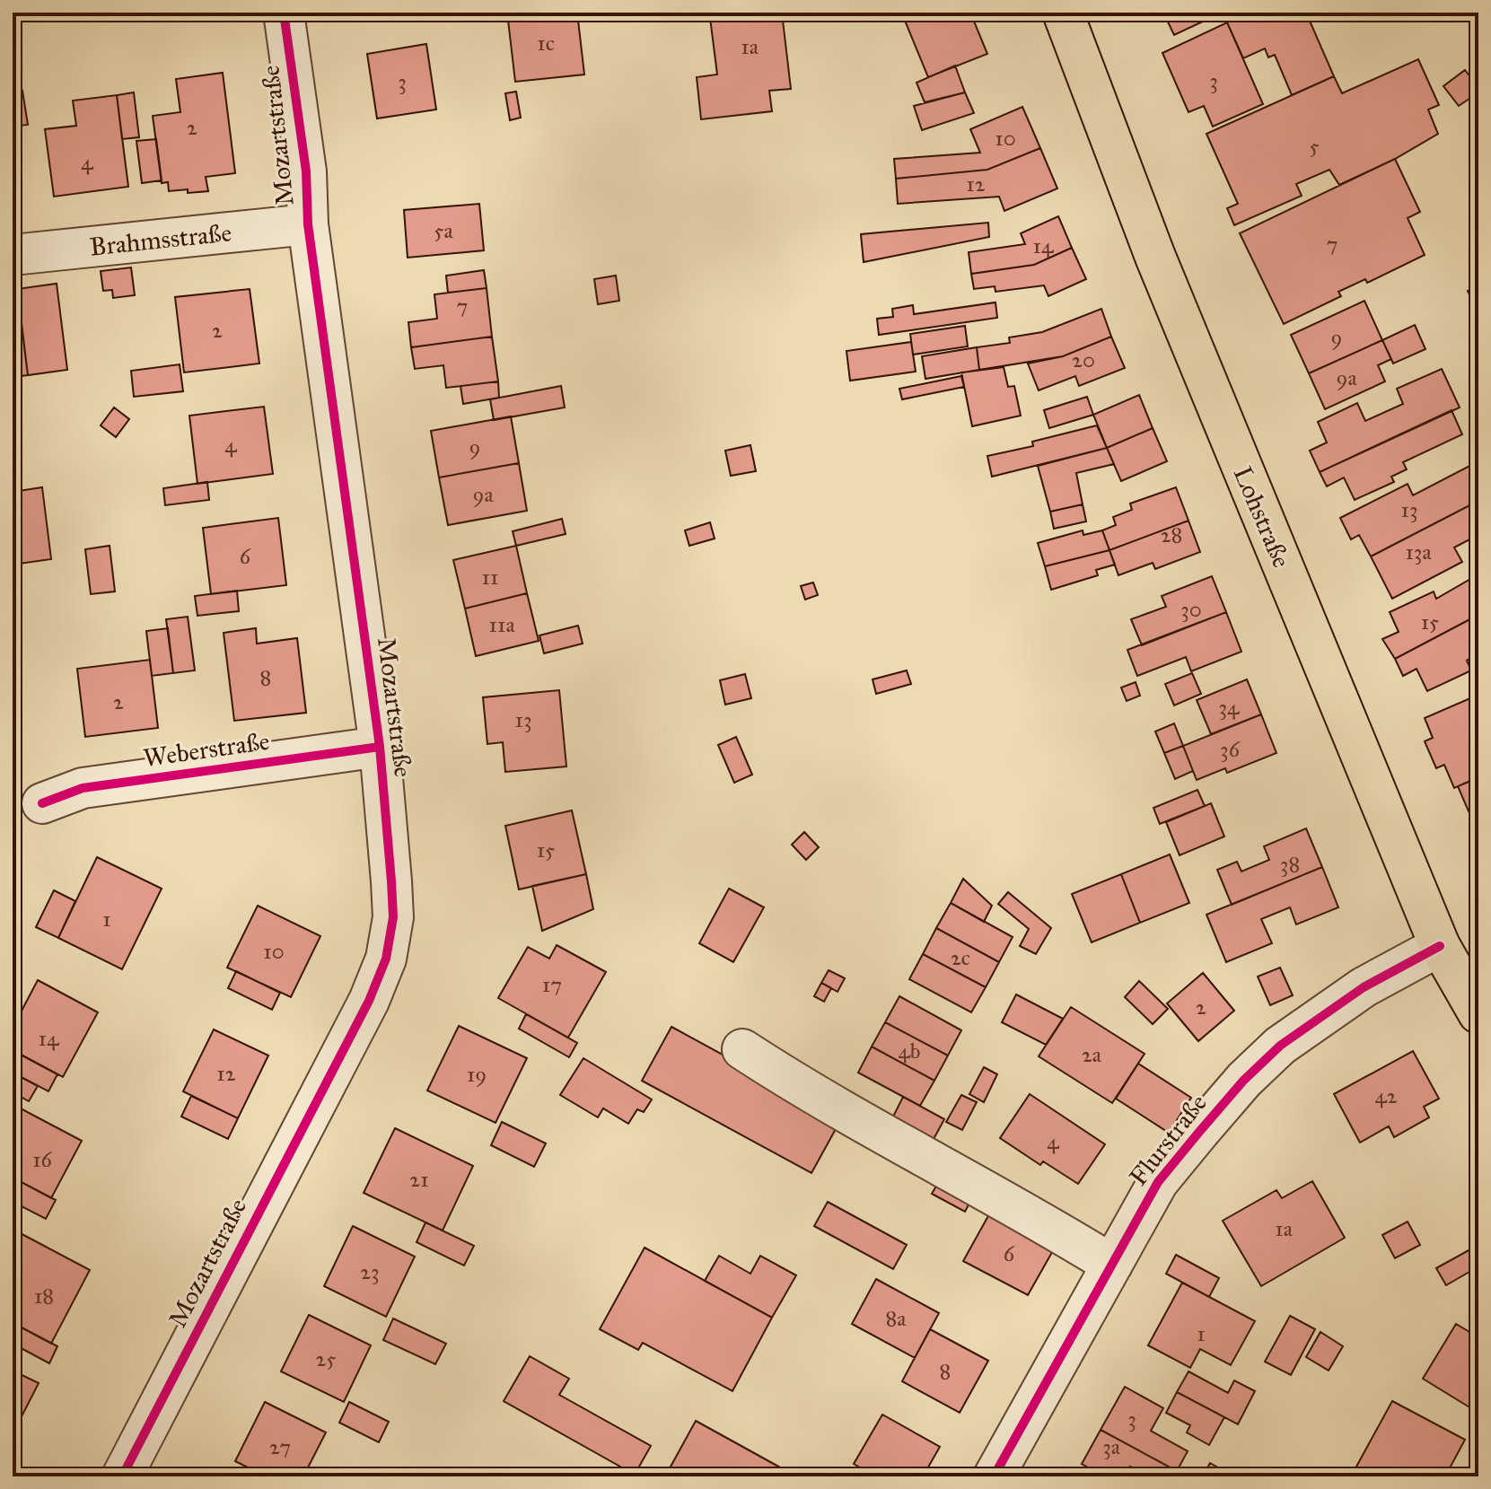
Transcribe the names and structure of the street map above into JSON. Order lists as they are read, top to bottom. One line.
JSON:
{"streets":{"main road":["Lohstraße"],"street":["Mozartstraße","Brahmsstraße","Weberstraße","Flurstraße"]},"crossings":[["Mozartstraße","Brahmsstraße"],["Mozartstraße","Weberstraße"],["Lohstraße","Flurstraße"]],"house_numbers":["1c","1a","3","3","2","10","5","4","12","5a","7","14","7","2","9","20","9a","4","9","9a","13","28","13a","6","11","30","15","11a","8","2","34","13","36","15","38","1","10","2c","17","2","14","4b","2a","12","19","42","4","16","21","1a","6","23","18","8a","1","25","8","3","27","3a"]}
